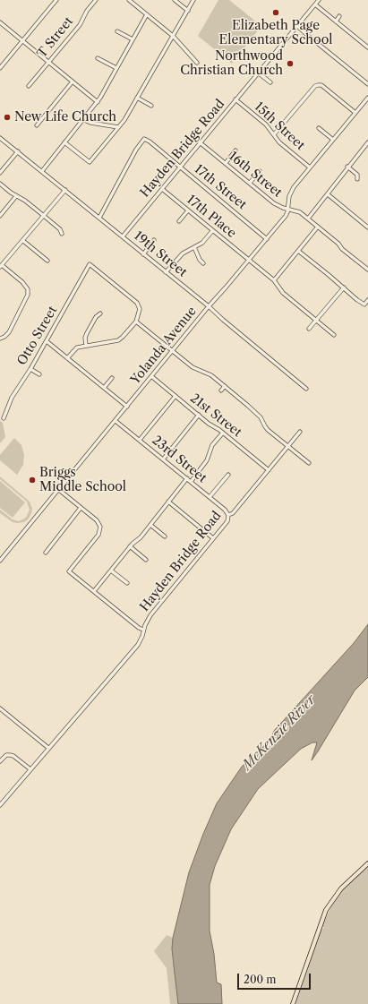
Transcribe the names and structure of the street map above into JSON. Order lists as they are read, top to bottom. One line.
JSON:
{"streets":{"street":["T Street","15th Street","Hayden Bridge Road","16th Street","17th Street","17th Place","19th Street","Otto Street","Yolanda Avenue","21st Street","23rd Street"]},"crossings":[["15th Street","Hayden Bridge Road"],["15th Street","Yolanda Avenue"],["Hayden Bridge Road","16th Street"],["Hayden Bridge Road","17th Street"],["Hayden Bridge Road","17th Place"],["Hayden Bridge Road","19th Street"],["Hayden Bridge Road","21st Street"],["Hayden Bridge Road","23rd Street"],["16th Street","Yolanda Avenue"],["17th Street","19th Street"],["17th Street","Yolanda Avenue"],["17th Place","Yolanda Avenue"],["19th Street","Yolanda Avenue"],["Yolanda Avenue","21st Street"],["Yolanda Avenue","23rd Street"]],"water":["McKenzie River"],"places":["Elizabeth Page Elementary School","Northwood Christian Church","New Life Church","Briggs Middle School"],"scale_bar":"200 m"}
